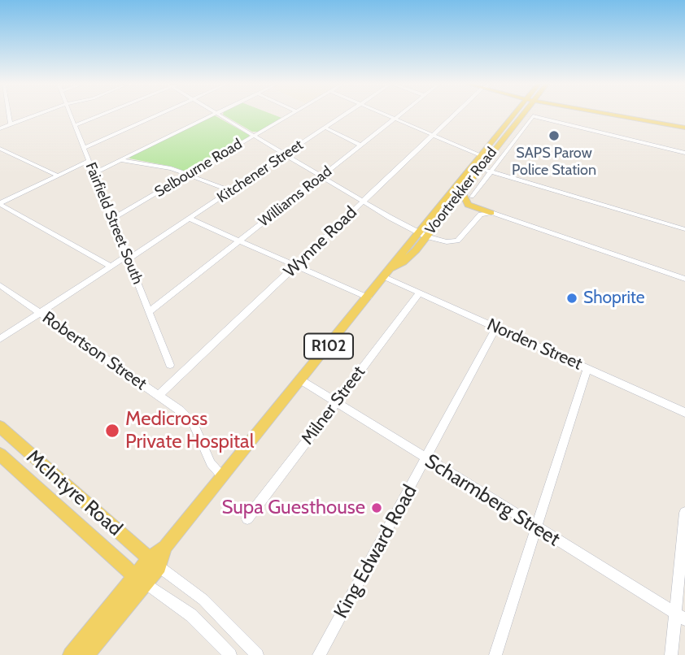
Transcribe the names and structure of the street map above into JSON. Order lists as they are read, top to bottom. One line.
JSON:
{"streets":{"main road":["Voortrekker Road","R102","McIntyre Road"],"street":["Selbourne Road","Kitchener Street","Williams Road","Fairfield Street South","Wynne Road","Norden Street","Robertson Street","Milner Street","Scharmberg Street","King Edward Road"]},"crossings":[["Selbourne Road","Fairfield Street South"],["Kitchener Street","Fairfield Street South"],["Kitchener Street","Robertson Street"],["Voortrekker Road","Norden Street"],["Voortrekker Road","Robertson Street"],["Voortrekker Road","McIntyre Road"],["Voortrekker Road","Scharmberg Street"],["Williams Road","Fairfield Street South"],["Wynne Road","Robertson Street"],["Norden Street","Milner Street"],["Norden Street","King Edward Road"],["Milner Street","Scharmberg Street"],["Scharmberg Street","King Edward Road"]],"places":["SAPS Parow Police Station","Shoprite","Medicross Private Hospital","Supa Guesthouse"]}
